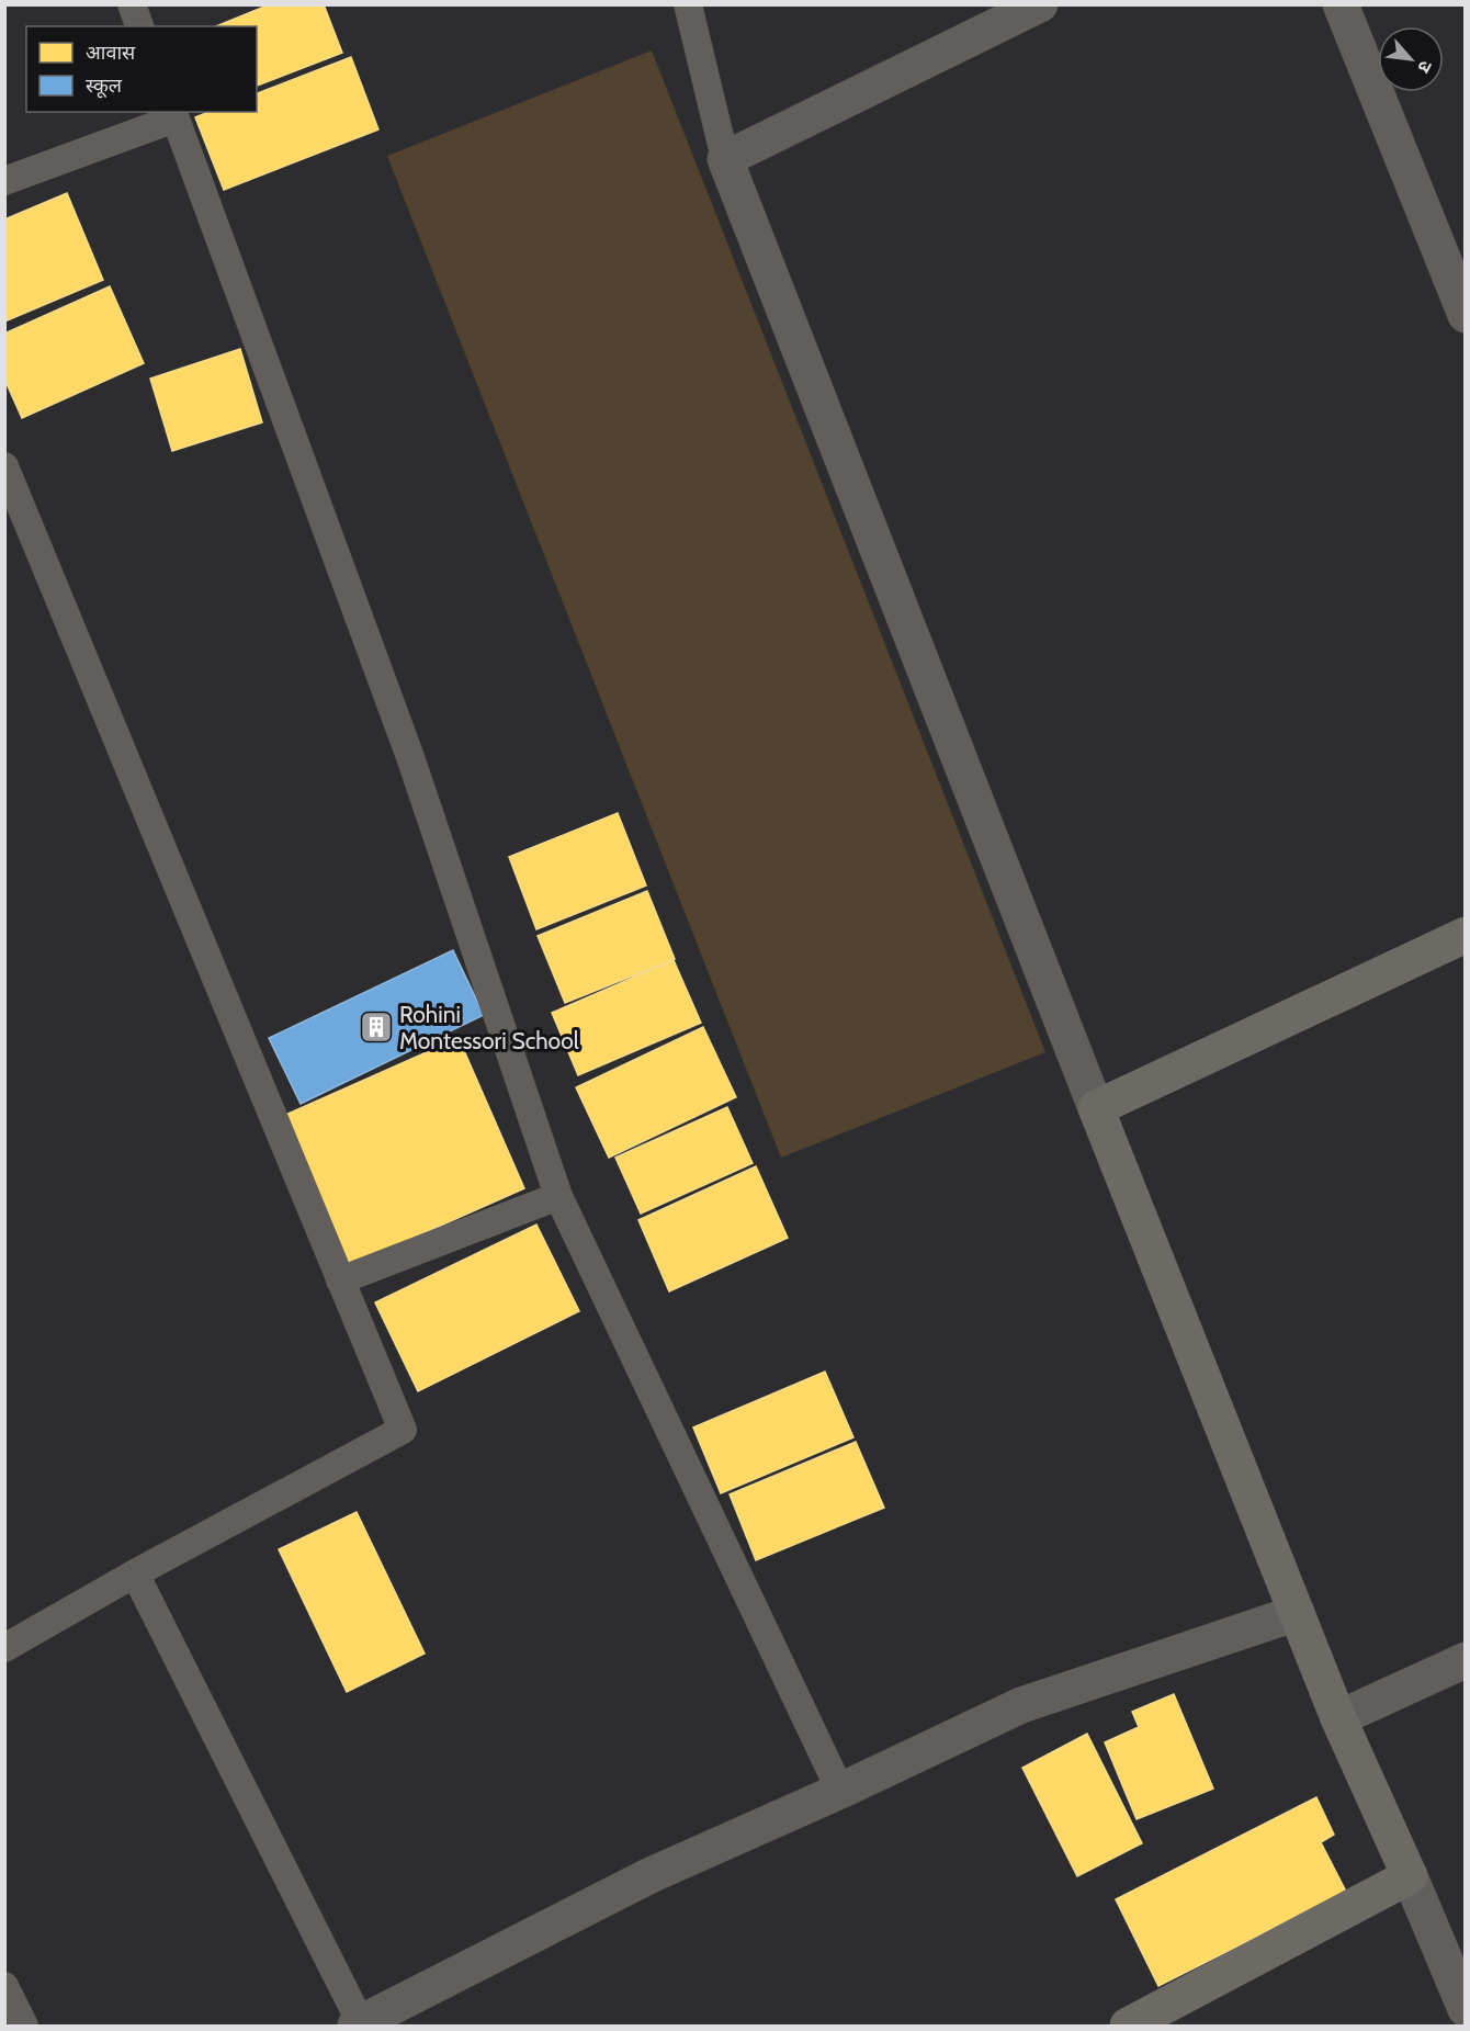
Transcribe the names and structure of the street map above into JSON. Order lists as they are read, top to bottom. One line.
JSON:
{"places":{"building":["Rohini Montessori School"]},"legend":["आवास","स्कूल"],"north":"bottom right"}
